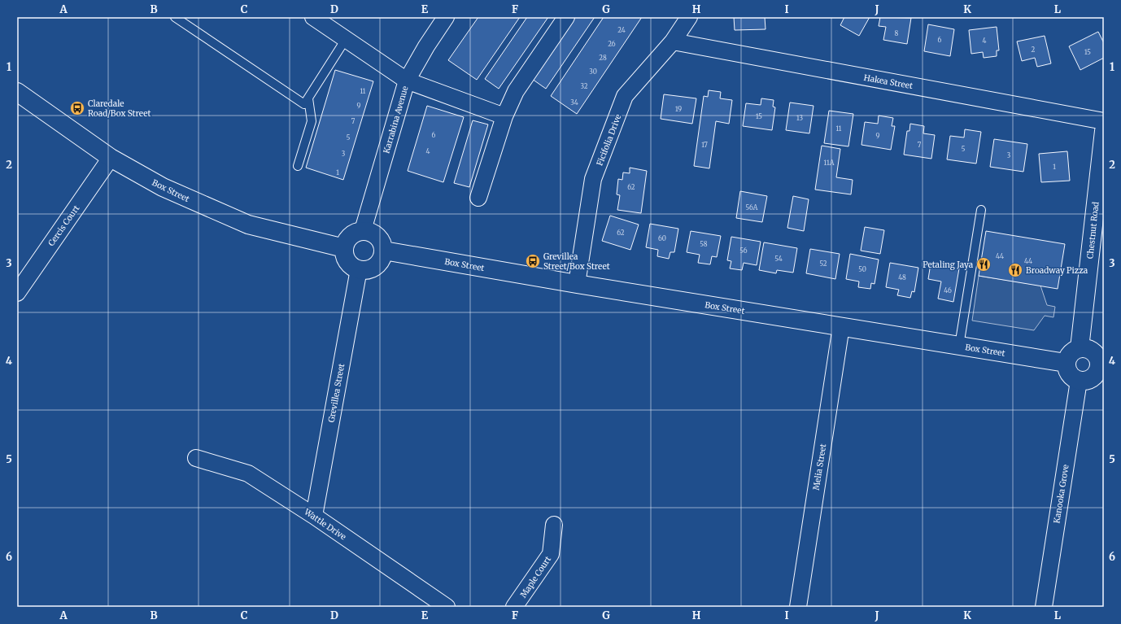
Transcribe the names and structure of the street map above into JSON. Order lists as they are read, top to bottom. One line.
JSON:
{"streets":{"main road":["Box Street","Chestnut Road"],"street":["Hakea Street","Karrabina Avenue","Ficifolia Drive","Cercis Court","Grevillea Street","Melia Street","Kanooka Grove","Wattle Drive","Maple Court"]},"crossings":[["Hakea Street","Ficifolia Drive"],["Karrabina Avenue","Box Street"],["Karrabina Avenue","Grevillea Street"],["Ficifolia Drive","Box Street"],["Box Street","Cercis Court"],["Box Street","Chestnut Road"],["Box Street","Grevillea Street"],["Box Street","Melia Street"],["Box Street","Kanooka Grove"],["Chestnut Road","Kanooka Grove"],["Grevillea Street","Wattle Drive"]],"places":{"bus stop":["Claredale Road/Box Street","Grevillea Street/Box Street"],"restaurant":["Petaling Jaya","Broadway Pizza"]},"house_numbers":["24","8","6","4","26","2","15","28","30","32","11","34","9","19","15","13","7","11","6","9","5","17","7","5","4","3","3","11A","1","1","62","56A","62","60","58","56","44","54","44","52","50","48","46"],"grid":{"columns":["A","B","C","D","E","F","G","H","I","J","K","L"],"rows":["1","2","3","4","5","6"]}}
